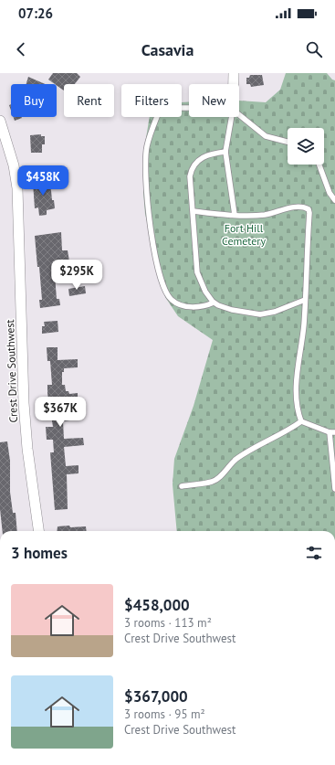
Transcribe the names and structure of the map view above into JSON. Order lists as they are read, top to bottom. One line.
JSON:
{"streets":{"street":["Crest Drive Southwest"]},"parks":["Fort Hill Cemetery"],"page":{"status":"07:26","header":"Casavia","chip":["Buy","Rent","Filters","New"],"price":["$458K","$295K","$367K"],"heading":"3 homes","list":[{"name":"$458,000","note":"3 rooms · 113 m² · Crest Drive Southwest"},{"name":"$367,000","note":"3 rooms · 95 m² · Crest Drive Southwest"}]}}
